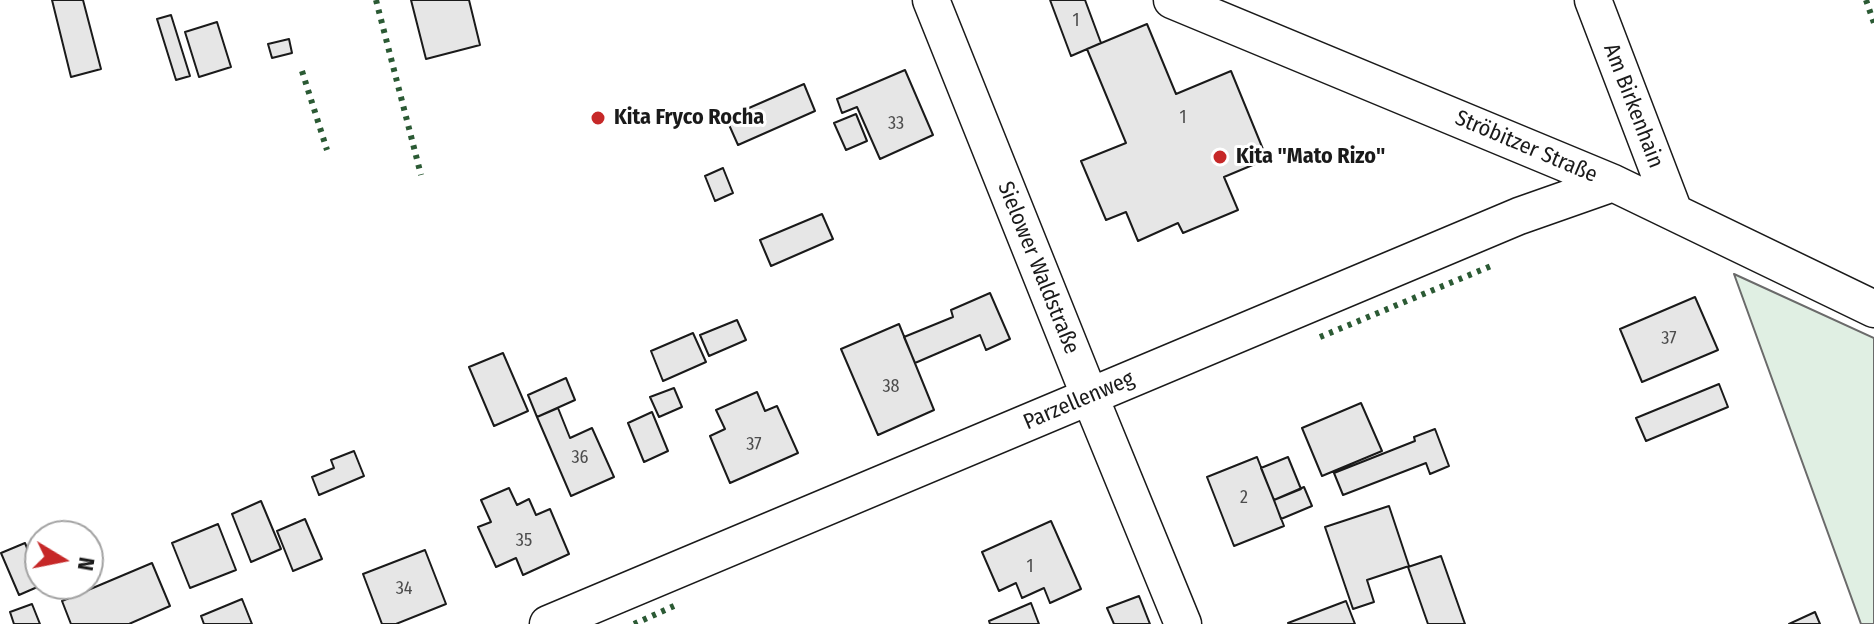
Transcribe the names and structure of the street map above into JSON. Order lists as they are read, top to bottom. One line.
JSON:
{"streets":{"street":["Am Birkenhain","Ströbitzer Straße","Sielower Waldstraße","Parzellenweg"]},"crossings":[["Am Birkenhain","Ströbitzer Straße"],["Ströbitzer Straße","Parzellenweg"],["Sielower Waldstraße","Parzellenweg"]],"places":["Kita Fryco Rocha","Kita \"Mato Rizo\""],"house_numbers":["1","1","33","37","38","37","36","2","35","1","34"],"north":"right"}
